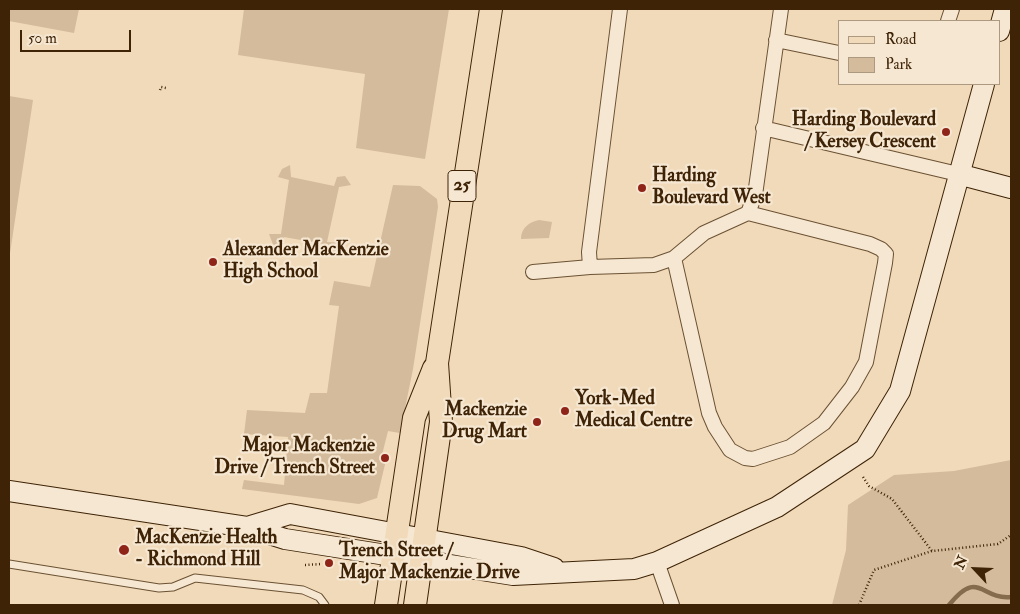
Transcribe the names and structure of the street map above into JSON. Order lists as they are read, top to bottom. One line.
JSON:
{"streets":{"main road":["25"]},"places":["Harding Boulevard / Kersey Crescent","Harding Boulevard West","Alexander MacKenzie High School","York-Med Medical Centre","Mackenzie Drug Mart","Major Mackenzie Drive / Trench Street","MacKenzie Health - Richmond Hill","Trench Street / Major Mackenzie Drive"],"legend":["Road","Park"],"scale_bar":"50 m","north":"top left"}
